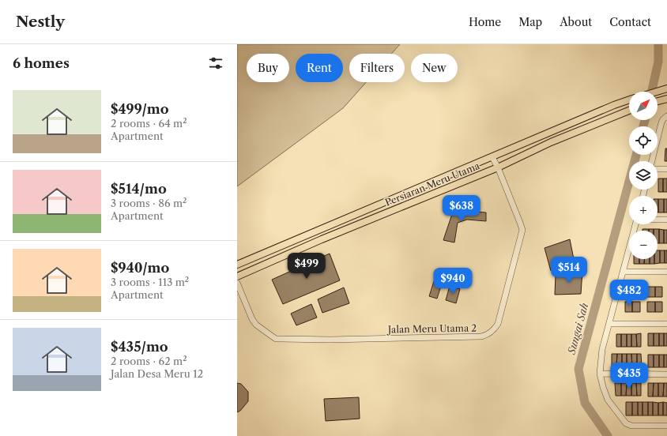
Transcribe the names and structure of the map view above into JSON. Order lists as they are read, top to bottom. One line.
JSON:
{"streets":{"main road":["Persiaran Meru Utama"],"street":["Jalan Meru Utama 2"]},"crossings":[["Persiaran Meru Utama","Jalan Meru Utama 2"]],"water":["Sungai Sah"],"north":"top right","page":{"header":"Nestly","nav":["Home","Map","About","Contact"],"heading":"6 homes","chip":["Buy","Rent","Filters","New"],"list":[{"name":"$499/mo","note":"2 rooms · 64 m² · Apartment"},{"name":"$514/mo","note":"3 rooms · 86 m² · Apartment"},{"name":"$940/mo","note":"3 rooms · 113 m² · Apartment"},{"name":"$435/mo","note":"2 rooms · 62 m² · Jalan Desa Meru 12"}],"map_buttons":["+","−"],"price":["$638","$499","$514","$940","$482","$435"]}}
